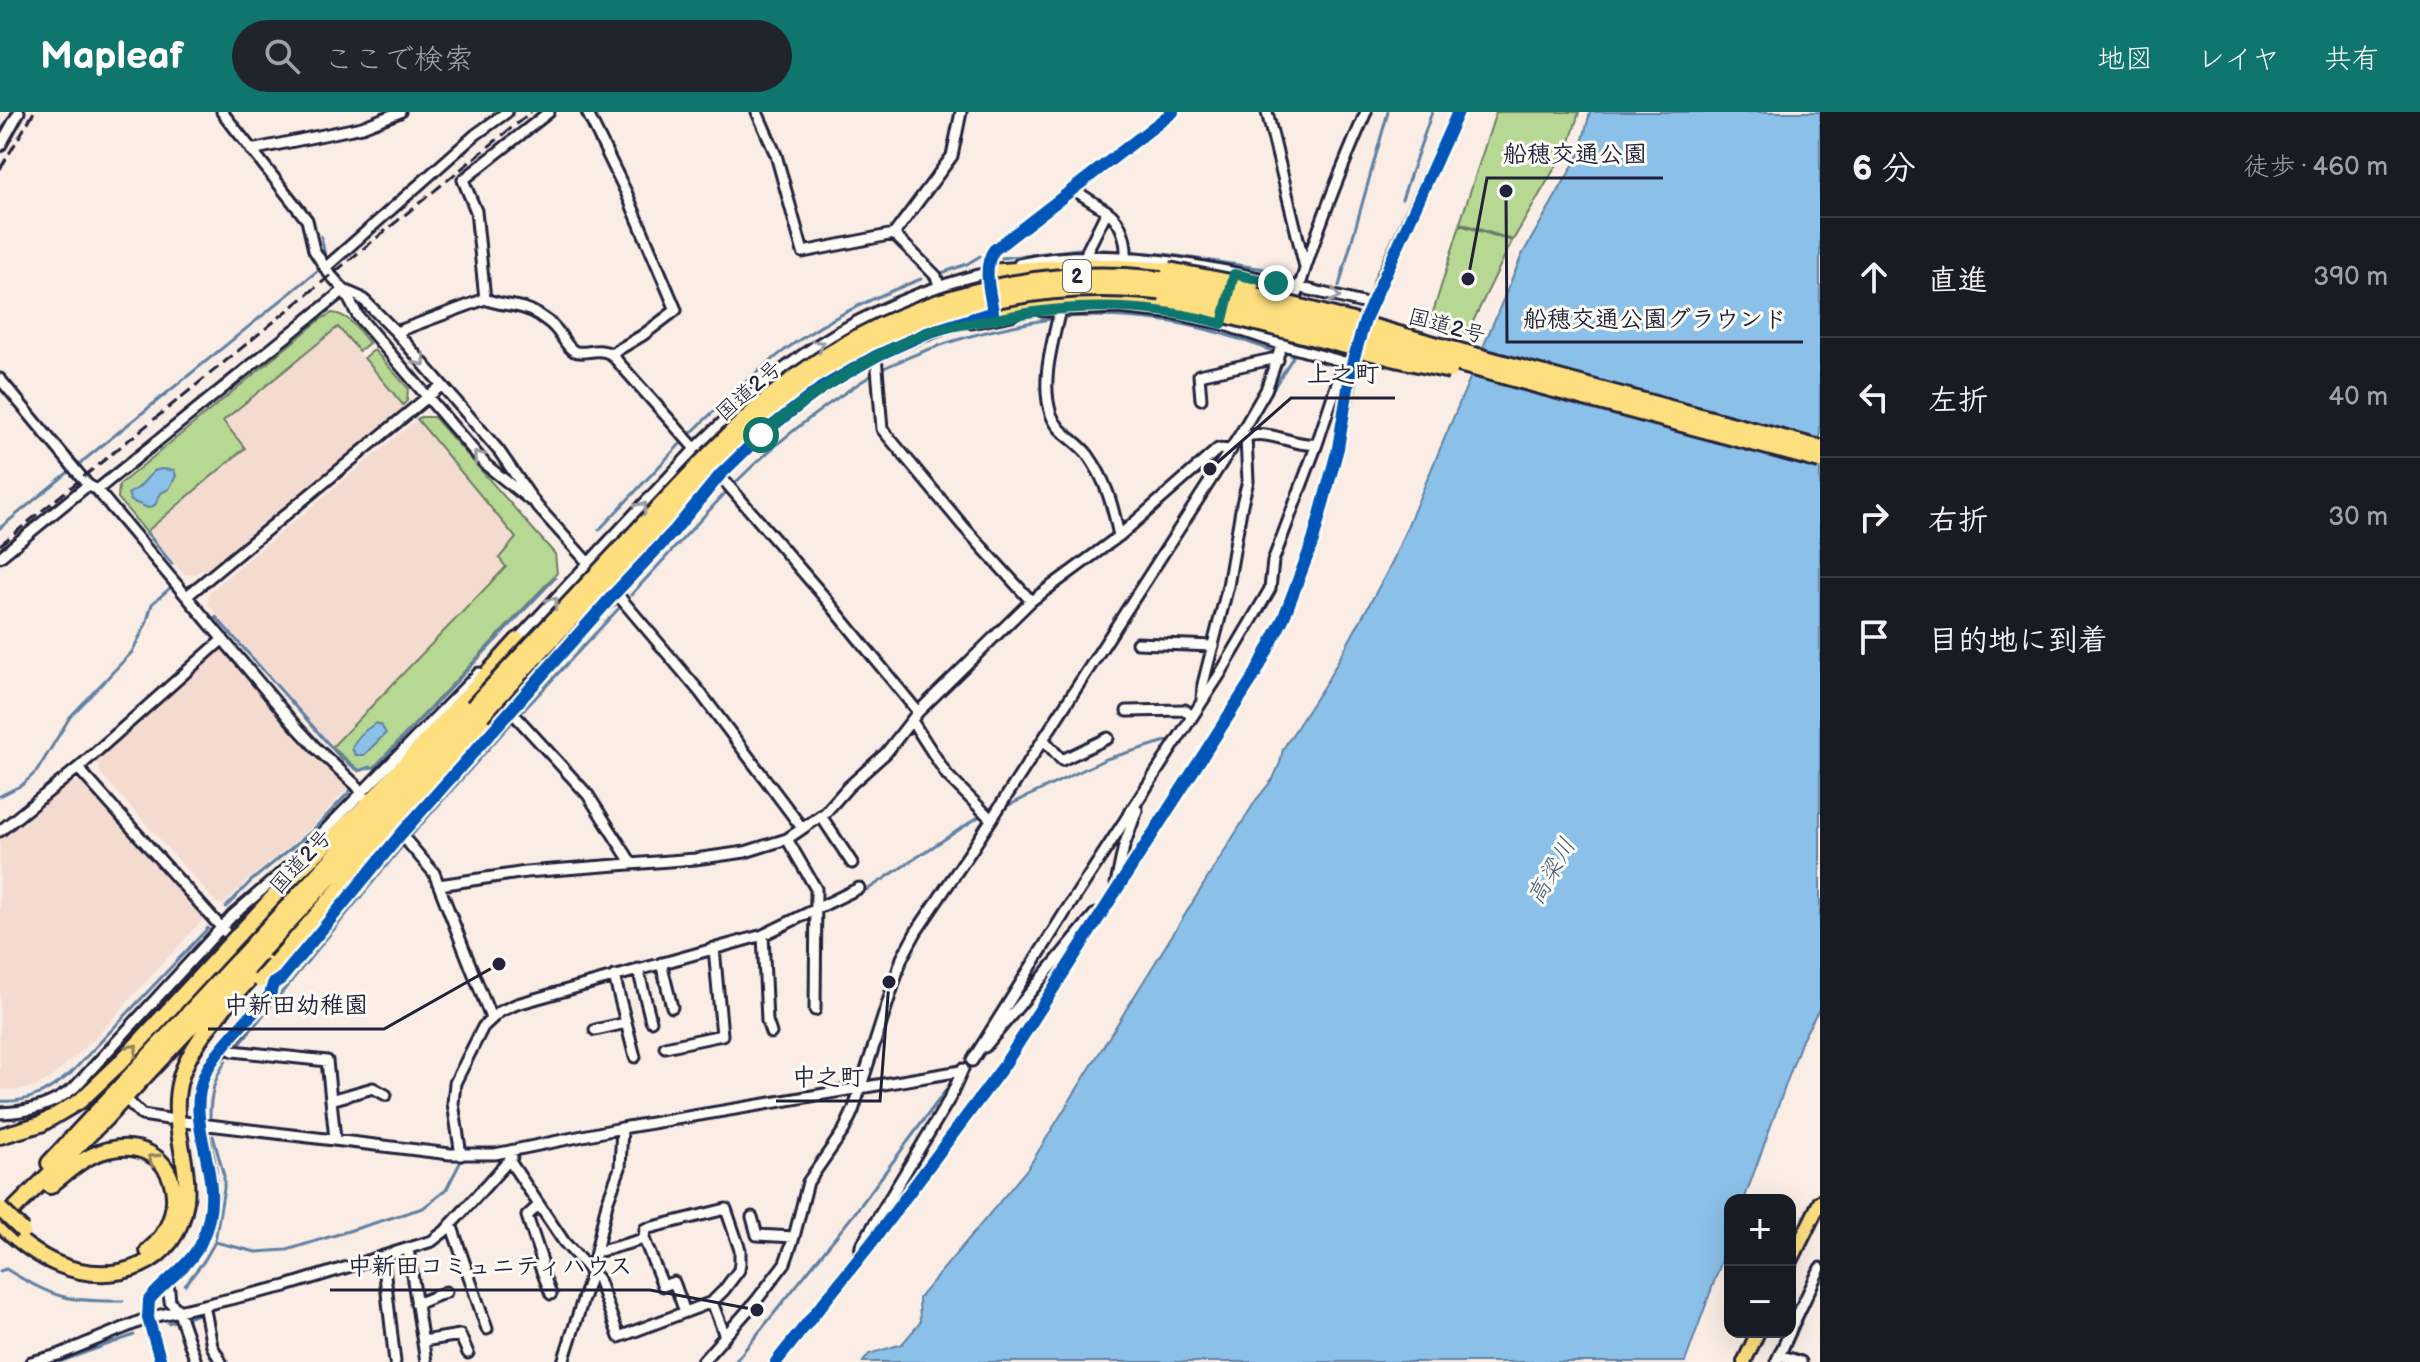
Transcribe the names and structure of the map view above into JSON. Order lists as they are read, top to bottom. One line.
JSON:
{"streets":{"highway":["2","国道2号"]},"water":["高梁川"],"places":["船穂交通公園グラウンド","船穂交通公園","上之町","中新田幼稚園","中之町","中新田コミュニティハウス"],"page":{"header":"Mapleaf","search":"ここで検索","nav":["地図","レイヤ","共有"],"heading":["6 分","徒歩 · 460 m"],"list":[["直進","390 m"],["左折","40 m"],["右折","30 m"],"目的地に到着"],"map_buttons":["+","−"]}}
